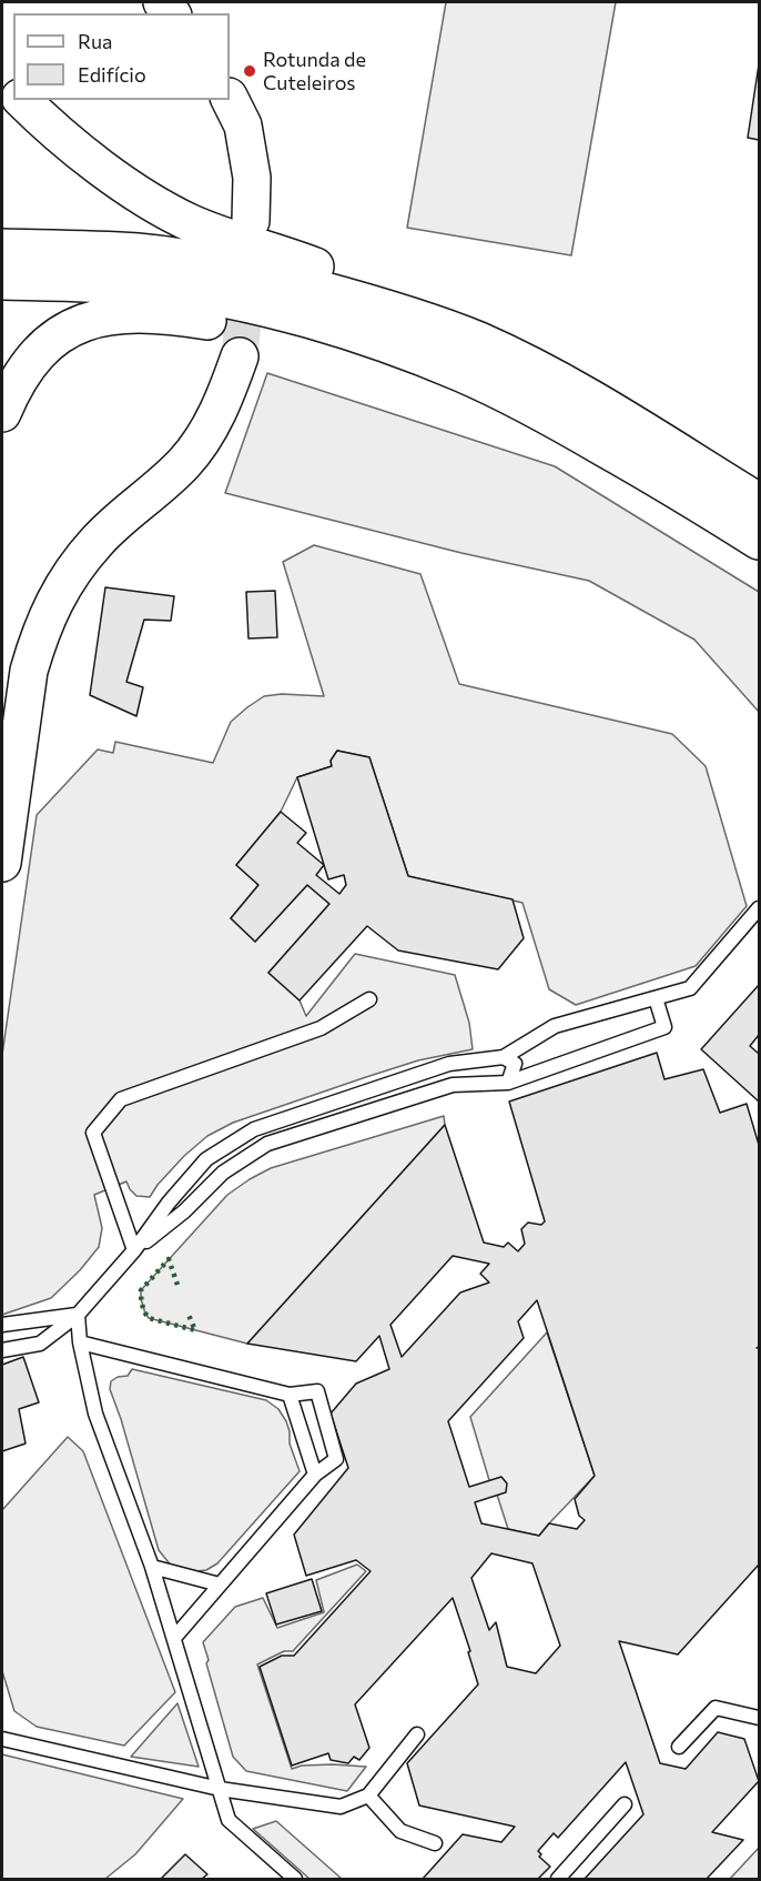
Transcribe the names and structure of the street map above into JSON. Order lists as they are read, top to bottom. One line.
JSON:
{"places":["Rotunda de Cuteleiros"],"legend":["Rua","Edifício"]}
